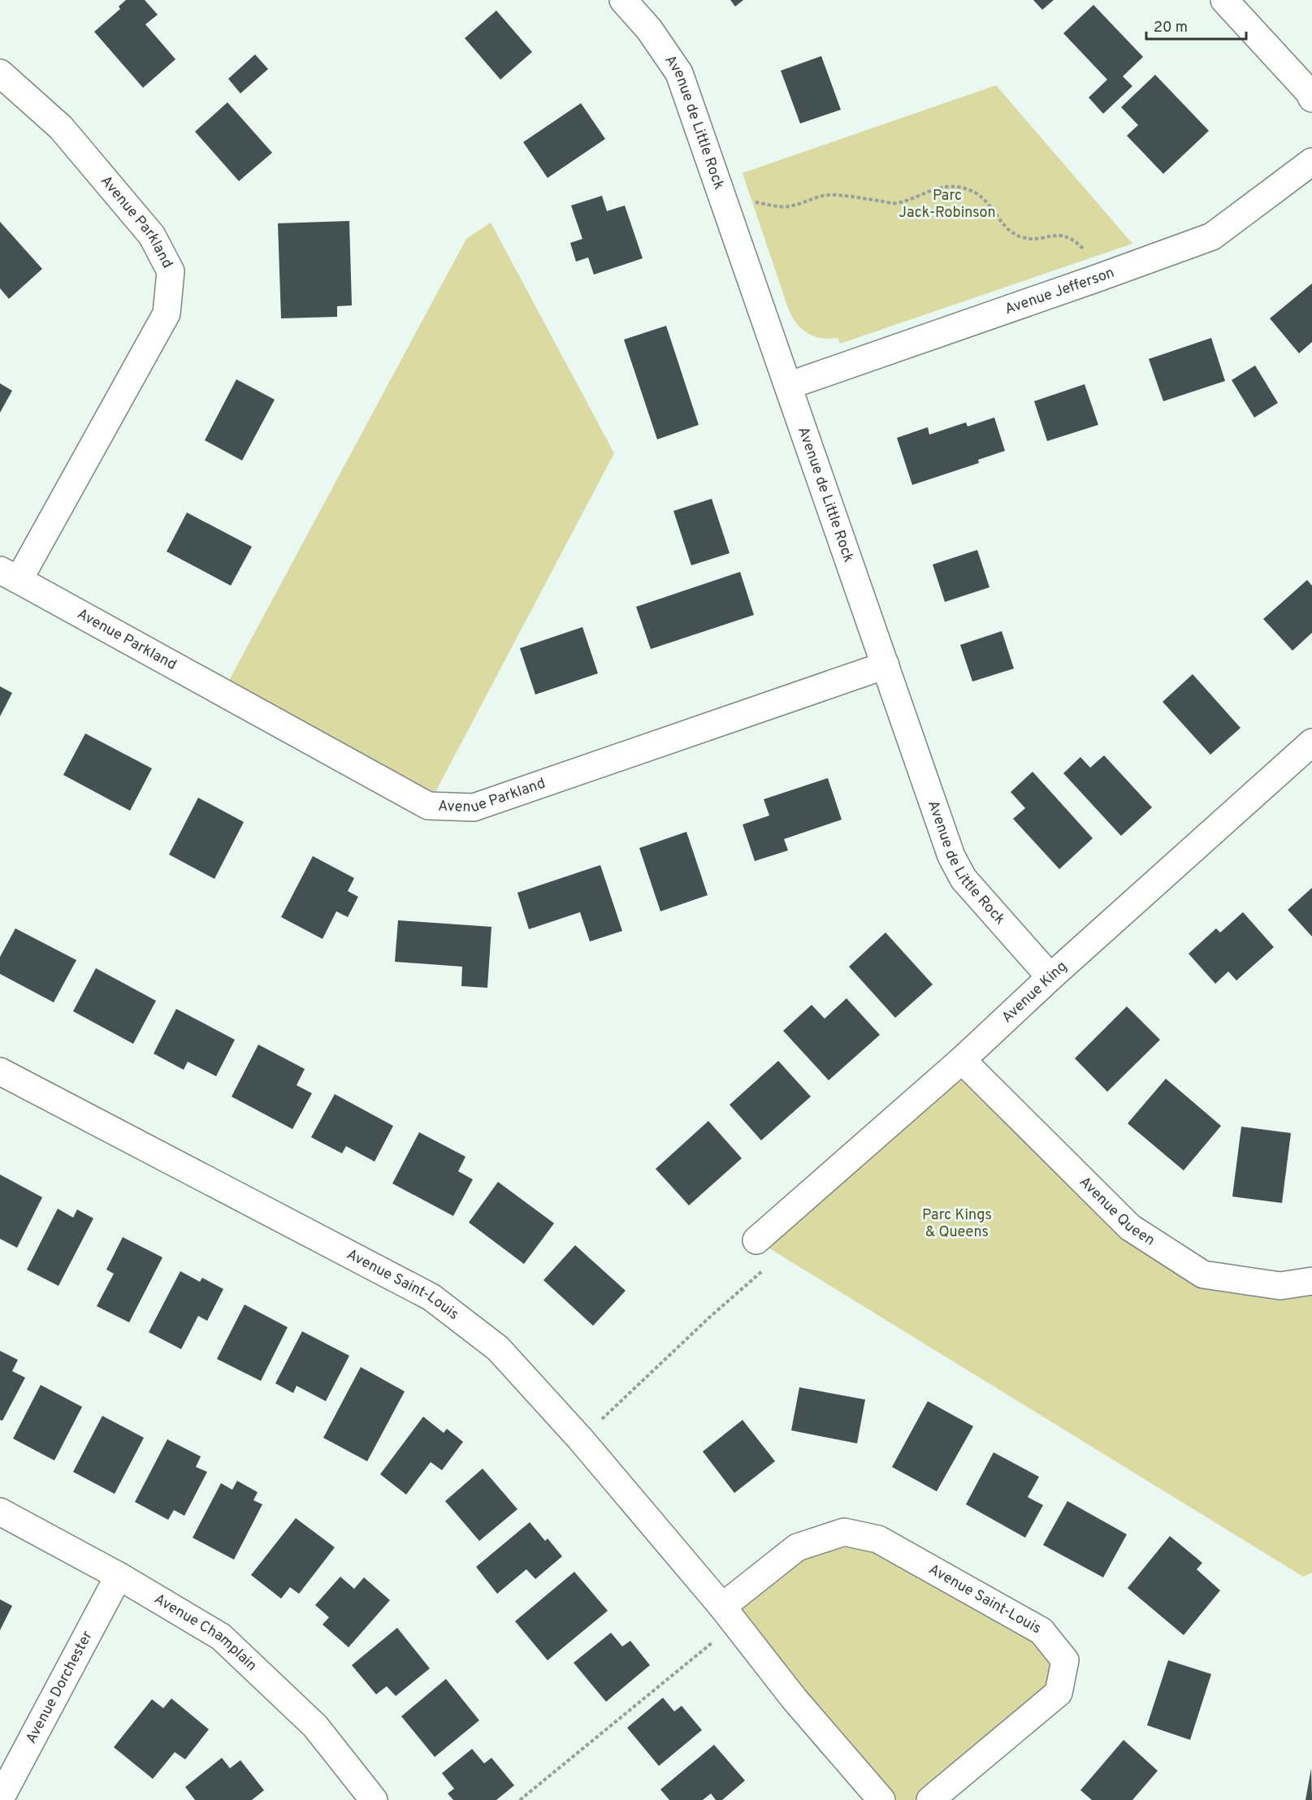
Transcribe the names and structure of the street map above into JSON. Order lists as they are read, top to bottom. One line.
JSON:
{"streets":{"street":["Avenue de Little Rock","Avenue Parkland","Avenue Jefferson","Avenue King","Avenue Queen","Avenue Saint-Louis","Avenue Champlain","Avenue Dorchester"]},"crossings":[["Avenue de Little Rock","Avenue Parkland"],["Avenue de Little Rock","Avenue Jefferson"],["Avenue de Little Rock","Avenue King"],["Avenue King","Avenue Queen"],["Avenue Champlain","Avenue Dorchester"]],"parks":["Parc Jack-Robinson","Parc Kings & Queens"],"scale_bar":"20 m"}
